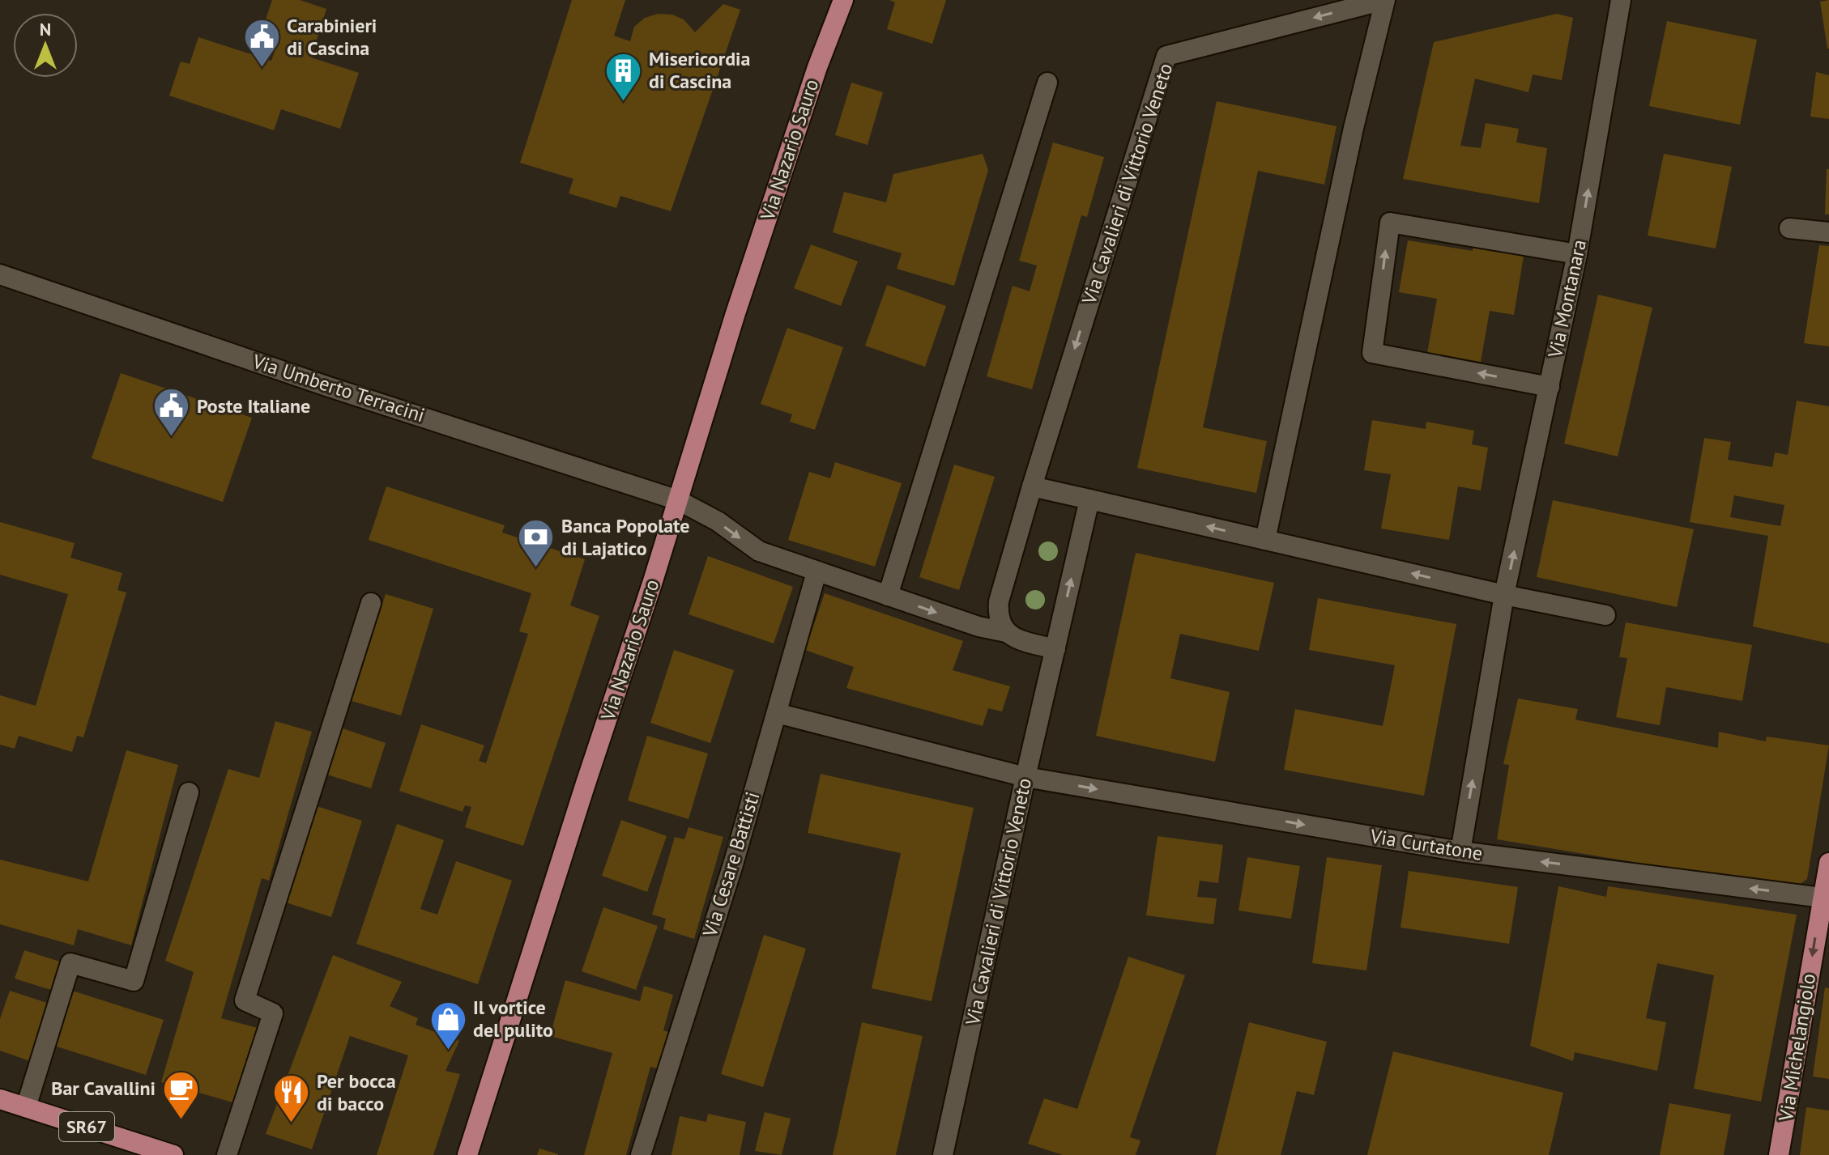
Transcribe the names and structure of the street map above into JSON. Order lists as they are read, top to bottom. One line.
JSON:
{"streets":{"main road":["Via Nazario Sauro","Via Michelangiolo","SR67"],"street":["Via Cavalieri di Vittorio Veneto","Via Montanara","Via Umberto Terracini","Via Curtatone","Via Cesare Battisti"]},"crossings":[["Via Nazario Sauro","Via Umberto Terracini"],["Via Cavalieri di Vittorio Veneto","Via Curtatone"],["Via Montanara","Via Curtatone"],["Via Curtatone","Via Cesare Battisti"],["Via Curtatone","Via Michelangiolo"]],"one_way":["Via Montanara","Via Michelangiolo"],"places":{"public building":["Carabinieri di Cascina","Poste Italiane"],"building":["Misericordia di Cascina"],"bank":["Banca Popolate di Lajatico"],"shop":["Il vortice del pulito"],"cafe":["Bar Cavallini"],"restaurant":["Per bocca di bacco"]},"north":"top"}
